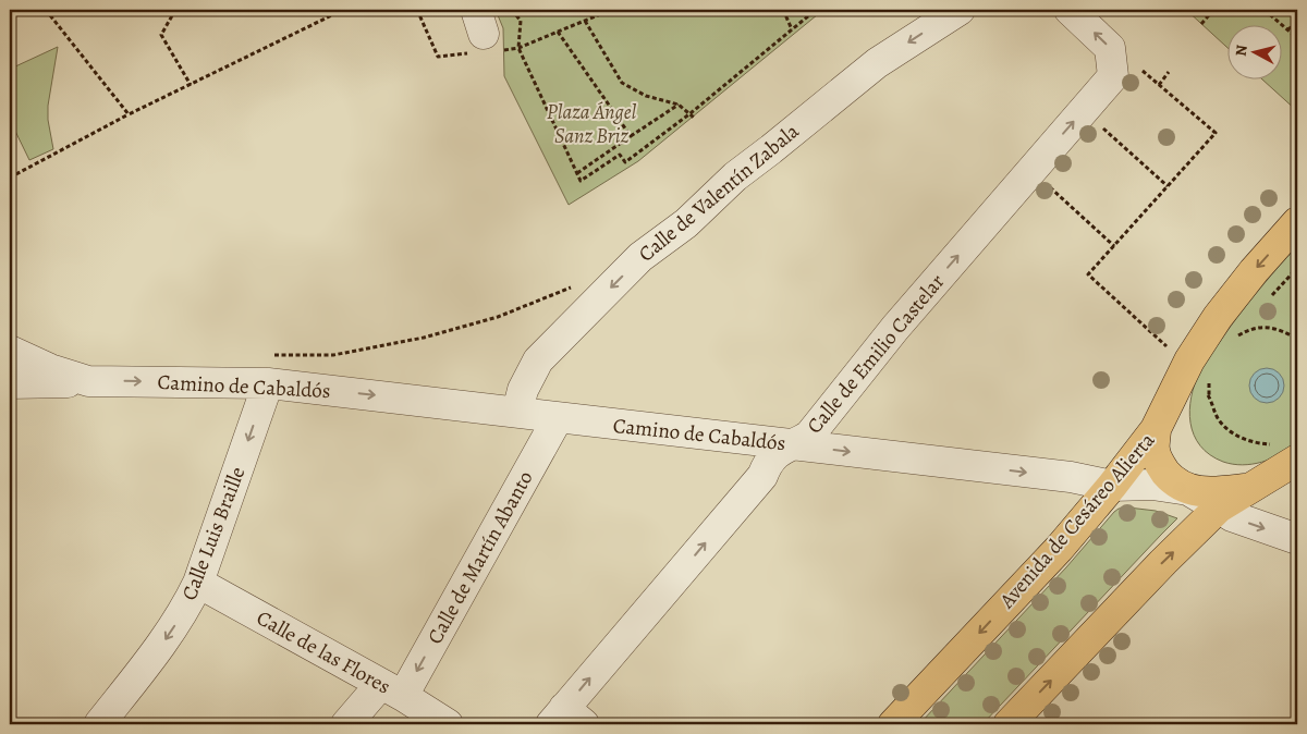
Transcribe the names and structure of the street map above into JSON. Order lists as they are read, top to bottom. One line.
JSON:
{"streets":{"main road":["Avenida de Cesáreo Alierta"],"street":["Calle de Valentín Zabala","Calle de Emilio Castelar","Camino de Cabaldós","Calle Luis Braille","Calle de Martín Abanto","Calle de las Flores"]},"crossings":[["Calle de Valentín Zabala","Camino de Cabaldós"],["Calle de Emilio Castelar","Camino de Cabaldós"],["Camino de Cabaldós","Avenida de Cesáreo Alierta"],["Camino de Cabaldós","Calle Luis Braille"],["Camino de Cabaldós","Calle de Martín Abanto"],["Calle Luis Braille","Calle de las Flores"],["Calle de Martín Abanto","Calle de las Flores"]],"one_way":["Calle de Valentín Zabala","Calle de Emilio Castelar","Camino de Cabaldós","Calle Luis Braille","Calle de Martín Abanto"],"parks":["Plaza Ángel Sanz Briz"],"north":"left"}
